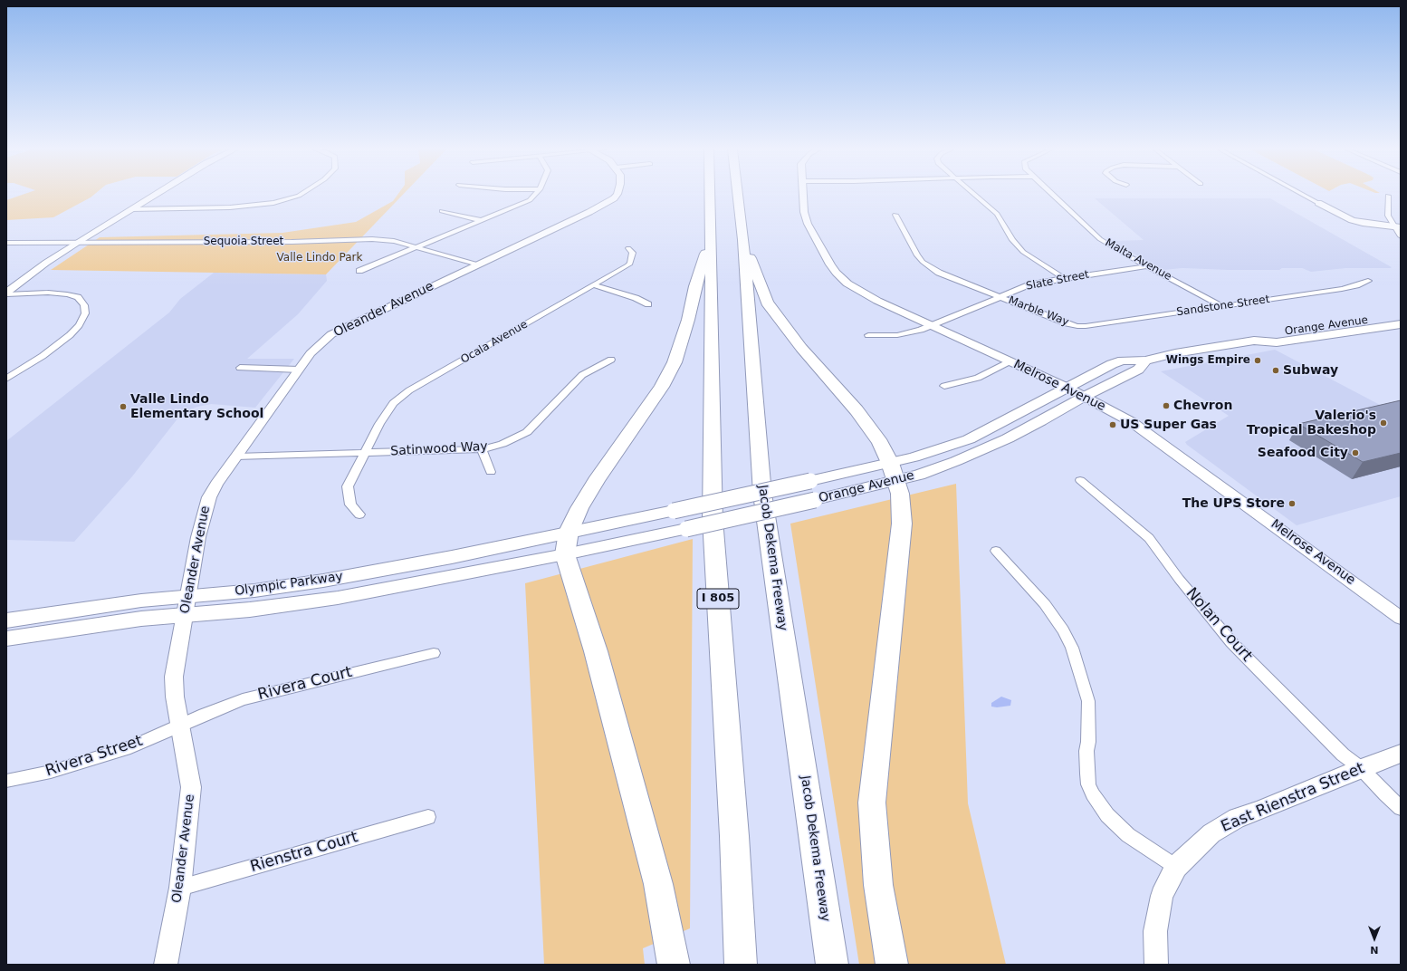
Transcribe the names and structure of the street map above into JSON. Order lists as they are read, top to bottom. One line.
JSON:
{"streets":{"highway":["Jacob Dekema Freeway","I 805"],"main road":["Orange Avenue","Olympic Parkway"],"street":["Sequoia Street","Malta Avenue","Slate Street","Sandstone Street","Oleander Avenue","Marble Way","Ocala Avenue","Melrose Avenue","Satinwood Way","Nolan Court","Rivera Court","Rivera Street","East Rienstra Street","Rienstra Court"]},"crossings":[["Sequoia Street","Oleander Avenue"],["Malta Avenue","Slate Street"],["Malta Avenue","Sandstone Street"],["Slate Street","Marble Way"],["Slate Street","Melrose Avenue"],["Sandstone Street","Marble Way"],["Oleander Avenue","Satinwood Way"],["Oleander Avenue","Olympic Parkway"],["Oleander Avenue","Rivera Court"],["Oleander Avenue","Rivera Street"],["Oleander Avenue","Rienstra Court"],["Orange Avenue","Melrose Avenue"],["Orange Avenue","Olympic Parkway"],["Ocala Avenue","Satinwood Way"],["Nolan Court","East Rienstra Street"],["Rivera Court","Rivera Street"]],"parks":["Valle Lindo Park"],"places":["Wings Empire","Subway","Chevron","Valle Lindo Elementary School","Valerio's Tropical Bakeshop","US Super Gas","Seafood City","The UPS Store"],"north":"bottom"}
